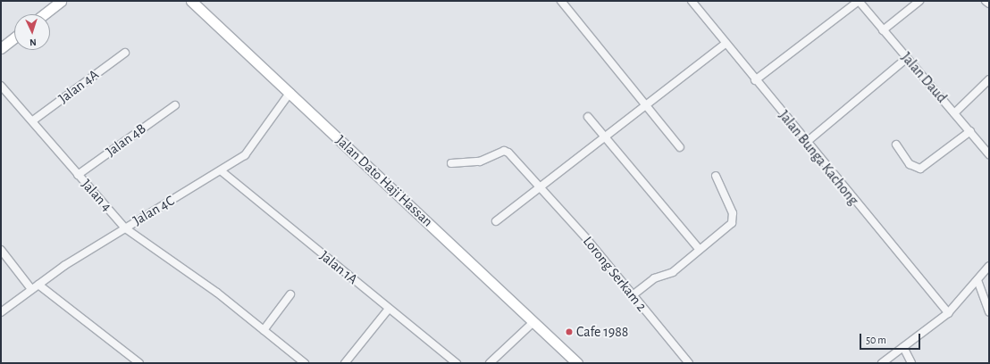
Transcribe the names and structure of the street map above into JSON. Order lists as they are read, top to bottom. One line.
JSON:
{"streets":{"street":["Jalan Daud","Jalan 4A","Jalan 4B","Jalan Bunga Kachong","Jalan Dato Haji Hassan","Jalan 4","Jalan 4C","Jalan 1A","Lorong Serkam 2"]},"crossings":[["Jalan 4A","Jalan 4"],["Jalan 4B","Jalan 4"],["Jalan Dato Haji Hassan","Jalan 4C"],["Jalan 4","Jalan 4C"],["Jalan 4C","Jalan 1A"]],"places":["Cafe 1988"],"scale_bar":"50 m","north":"bottom"}
